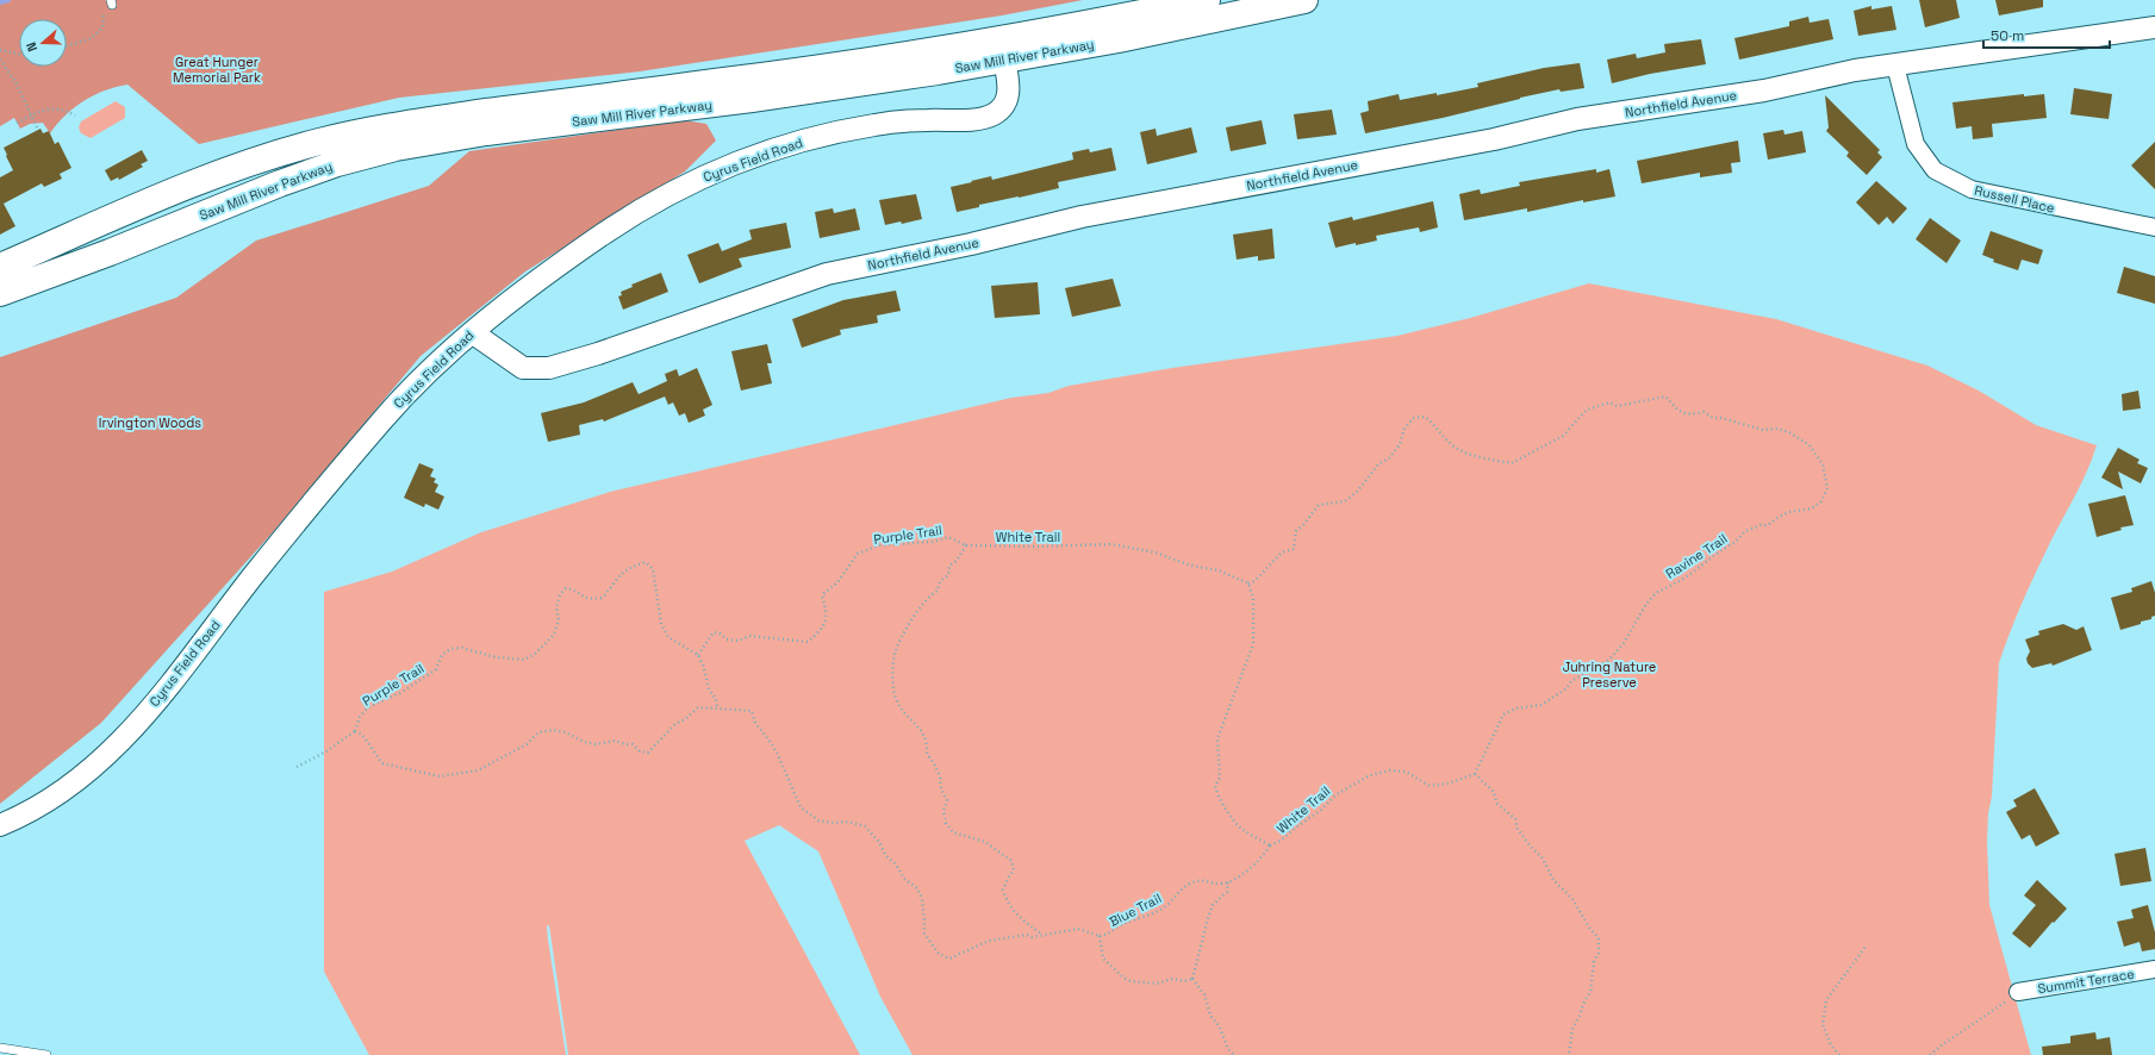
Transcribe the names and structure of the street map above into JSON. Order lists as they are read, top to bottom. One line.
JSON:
{"streets":{"highway":["Saw Mill River Parkway"],"street":["Northfield Avenue","Cyrus Field Road","Russell Place","Summit Terrace"],"path":["Purple Trail","White Trail","Ravine Trail","Blue Trail"]},"crossings":[["Saw Mill River Parkway","Cyrus Field Road"],["Northfield Avenue","Cyrus Field Road"],["Northfield Avenue","Russell Place"],["Purple Trail","White Trail"],["White Trail","Ravine Trail"]],"parks":["Great Hunger Memorial Park","Irvington Woods","Juhring Nature Preserve"],"scale_bar":"50 m","north":"left"}
